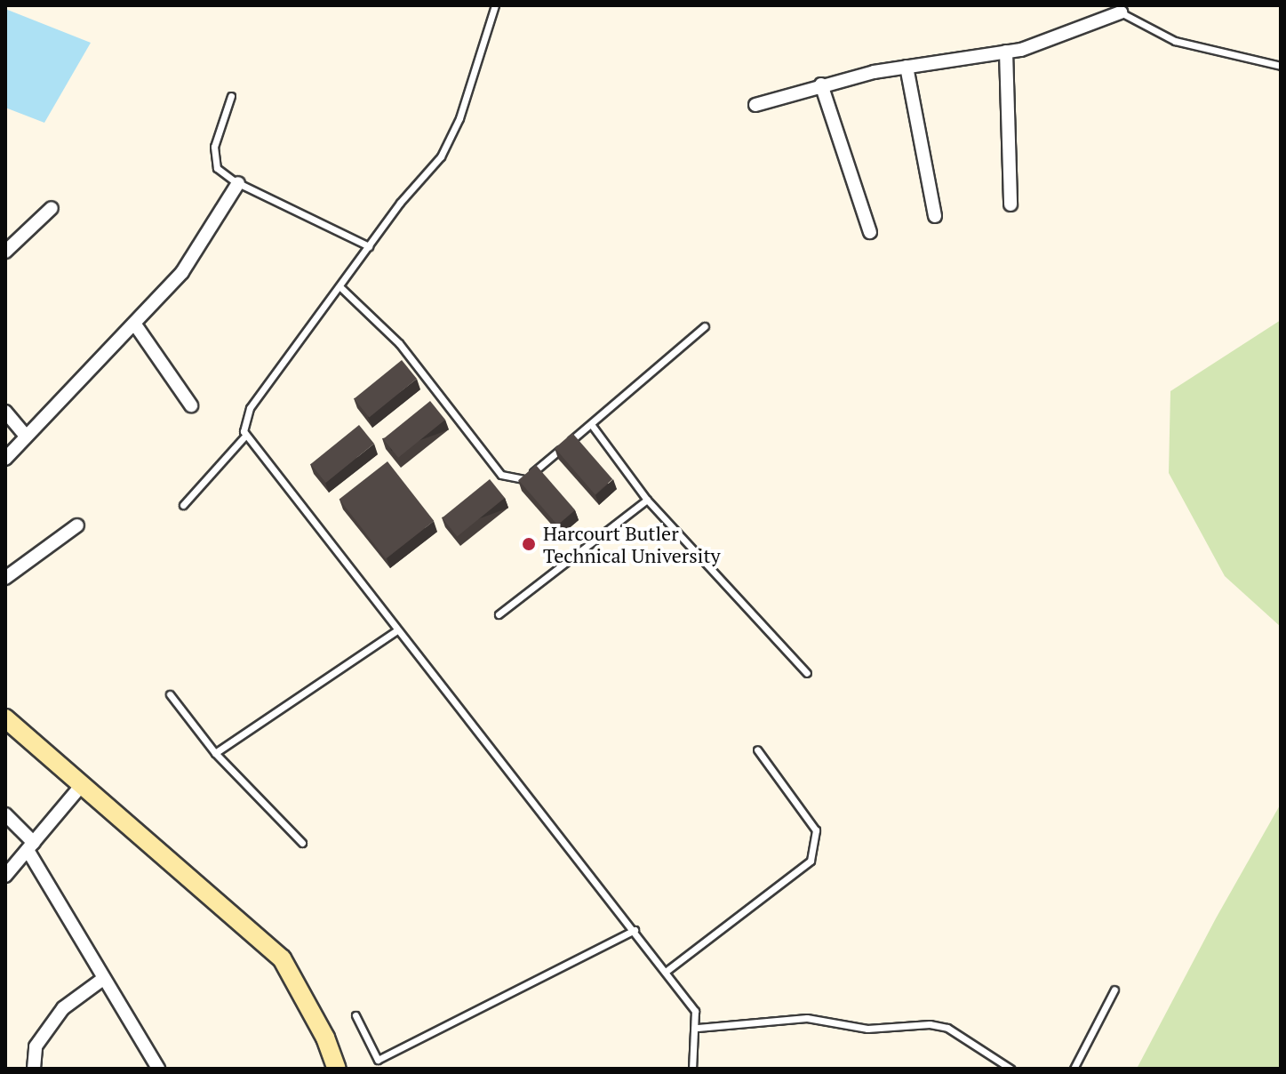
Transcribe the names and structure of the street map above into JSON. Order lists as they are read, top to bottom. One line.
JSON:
{"places":["Harcourt Butler Technical University"]}
